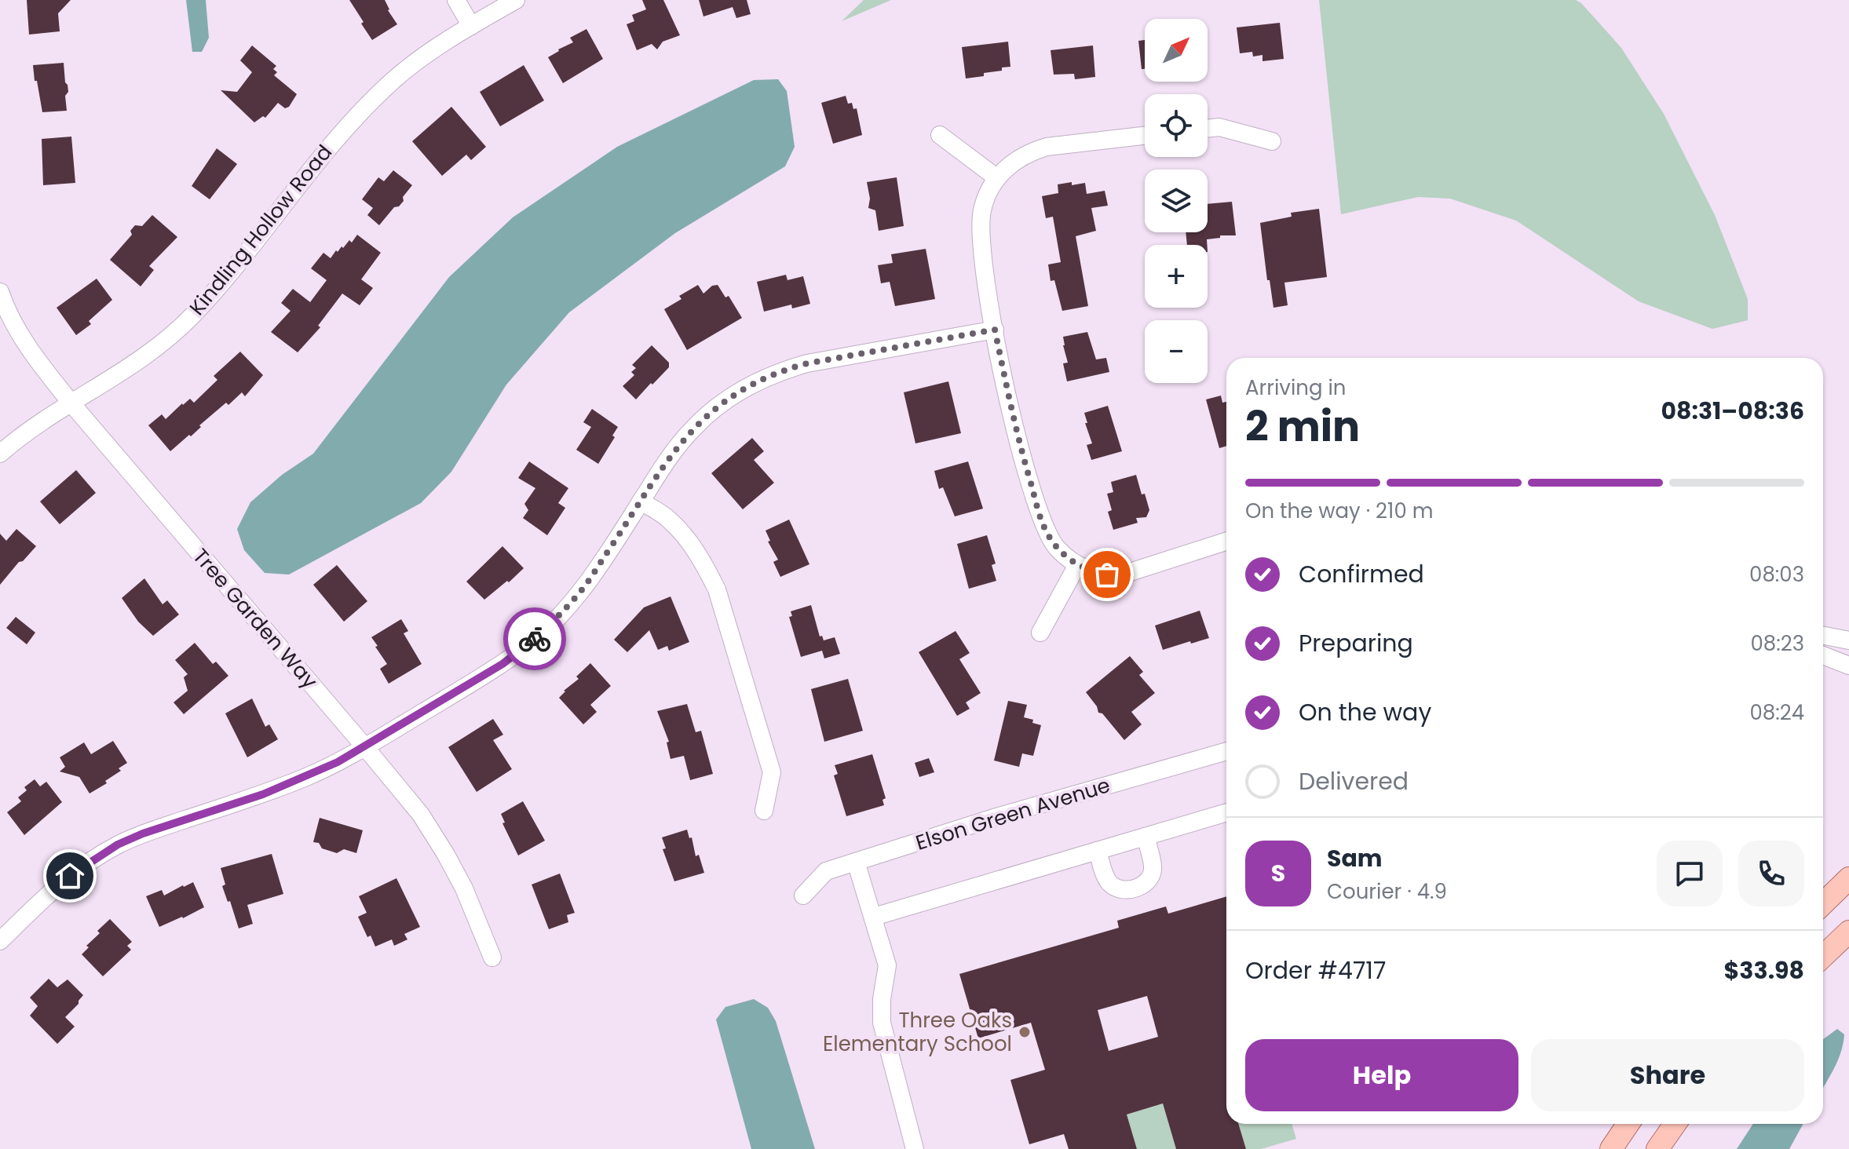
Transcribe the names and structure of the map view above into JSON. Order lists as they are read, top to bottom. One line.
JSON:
{"streets":{"street":["Kindling Hollow Road","Tree Garden Way","Elson Green Avenue"]},"crossings":[["Kindling Hollow Road","Tree Garden Way"]],"places":["Three Oaks Elementary School"],"north":"top right","page":{"map_buttons":["+","−"],"heading":["2 min","Arriving in","08:31–08:36"],"panel":["Sam","Courier · 4.9","Order #4717","$33.98"],"bar":"On the way · 210 m","list":[["Confirmed","08:03"],["Preparing","08:23"],["On the way","08:24"],"Delivered"],"round":"S","buttons":["Help","Share"]}}
